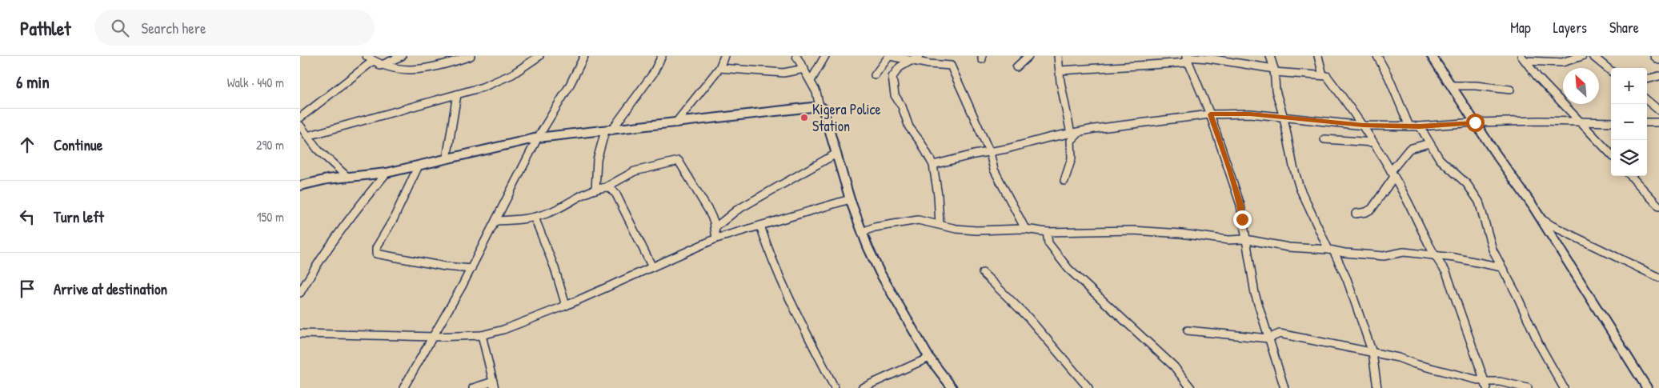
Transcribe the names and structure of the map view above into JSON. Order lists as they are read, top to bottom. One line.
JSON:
{"places":["Kigera Police Station"],"north":"top left","page":{"header":"Pathlet","search":"Search here","nav":["Map","Layers","Share"],"heading":["6 min","Walk · 440 m"],"map_buttons":["+","−"],"list":[["Continue","290 m"],["Turn left","150 m"],"Arrive at destination"]}}
